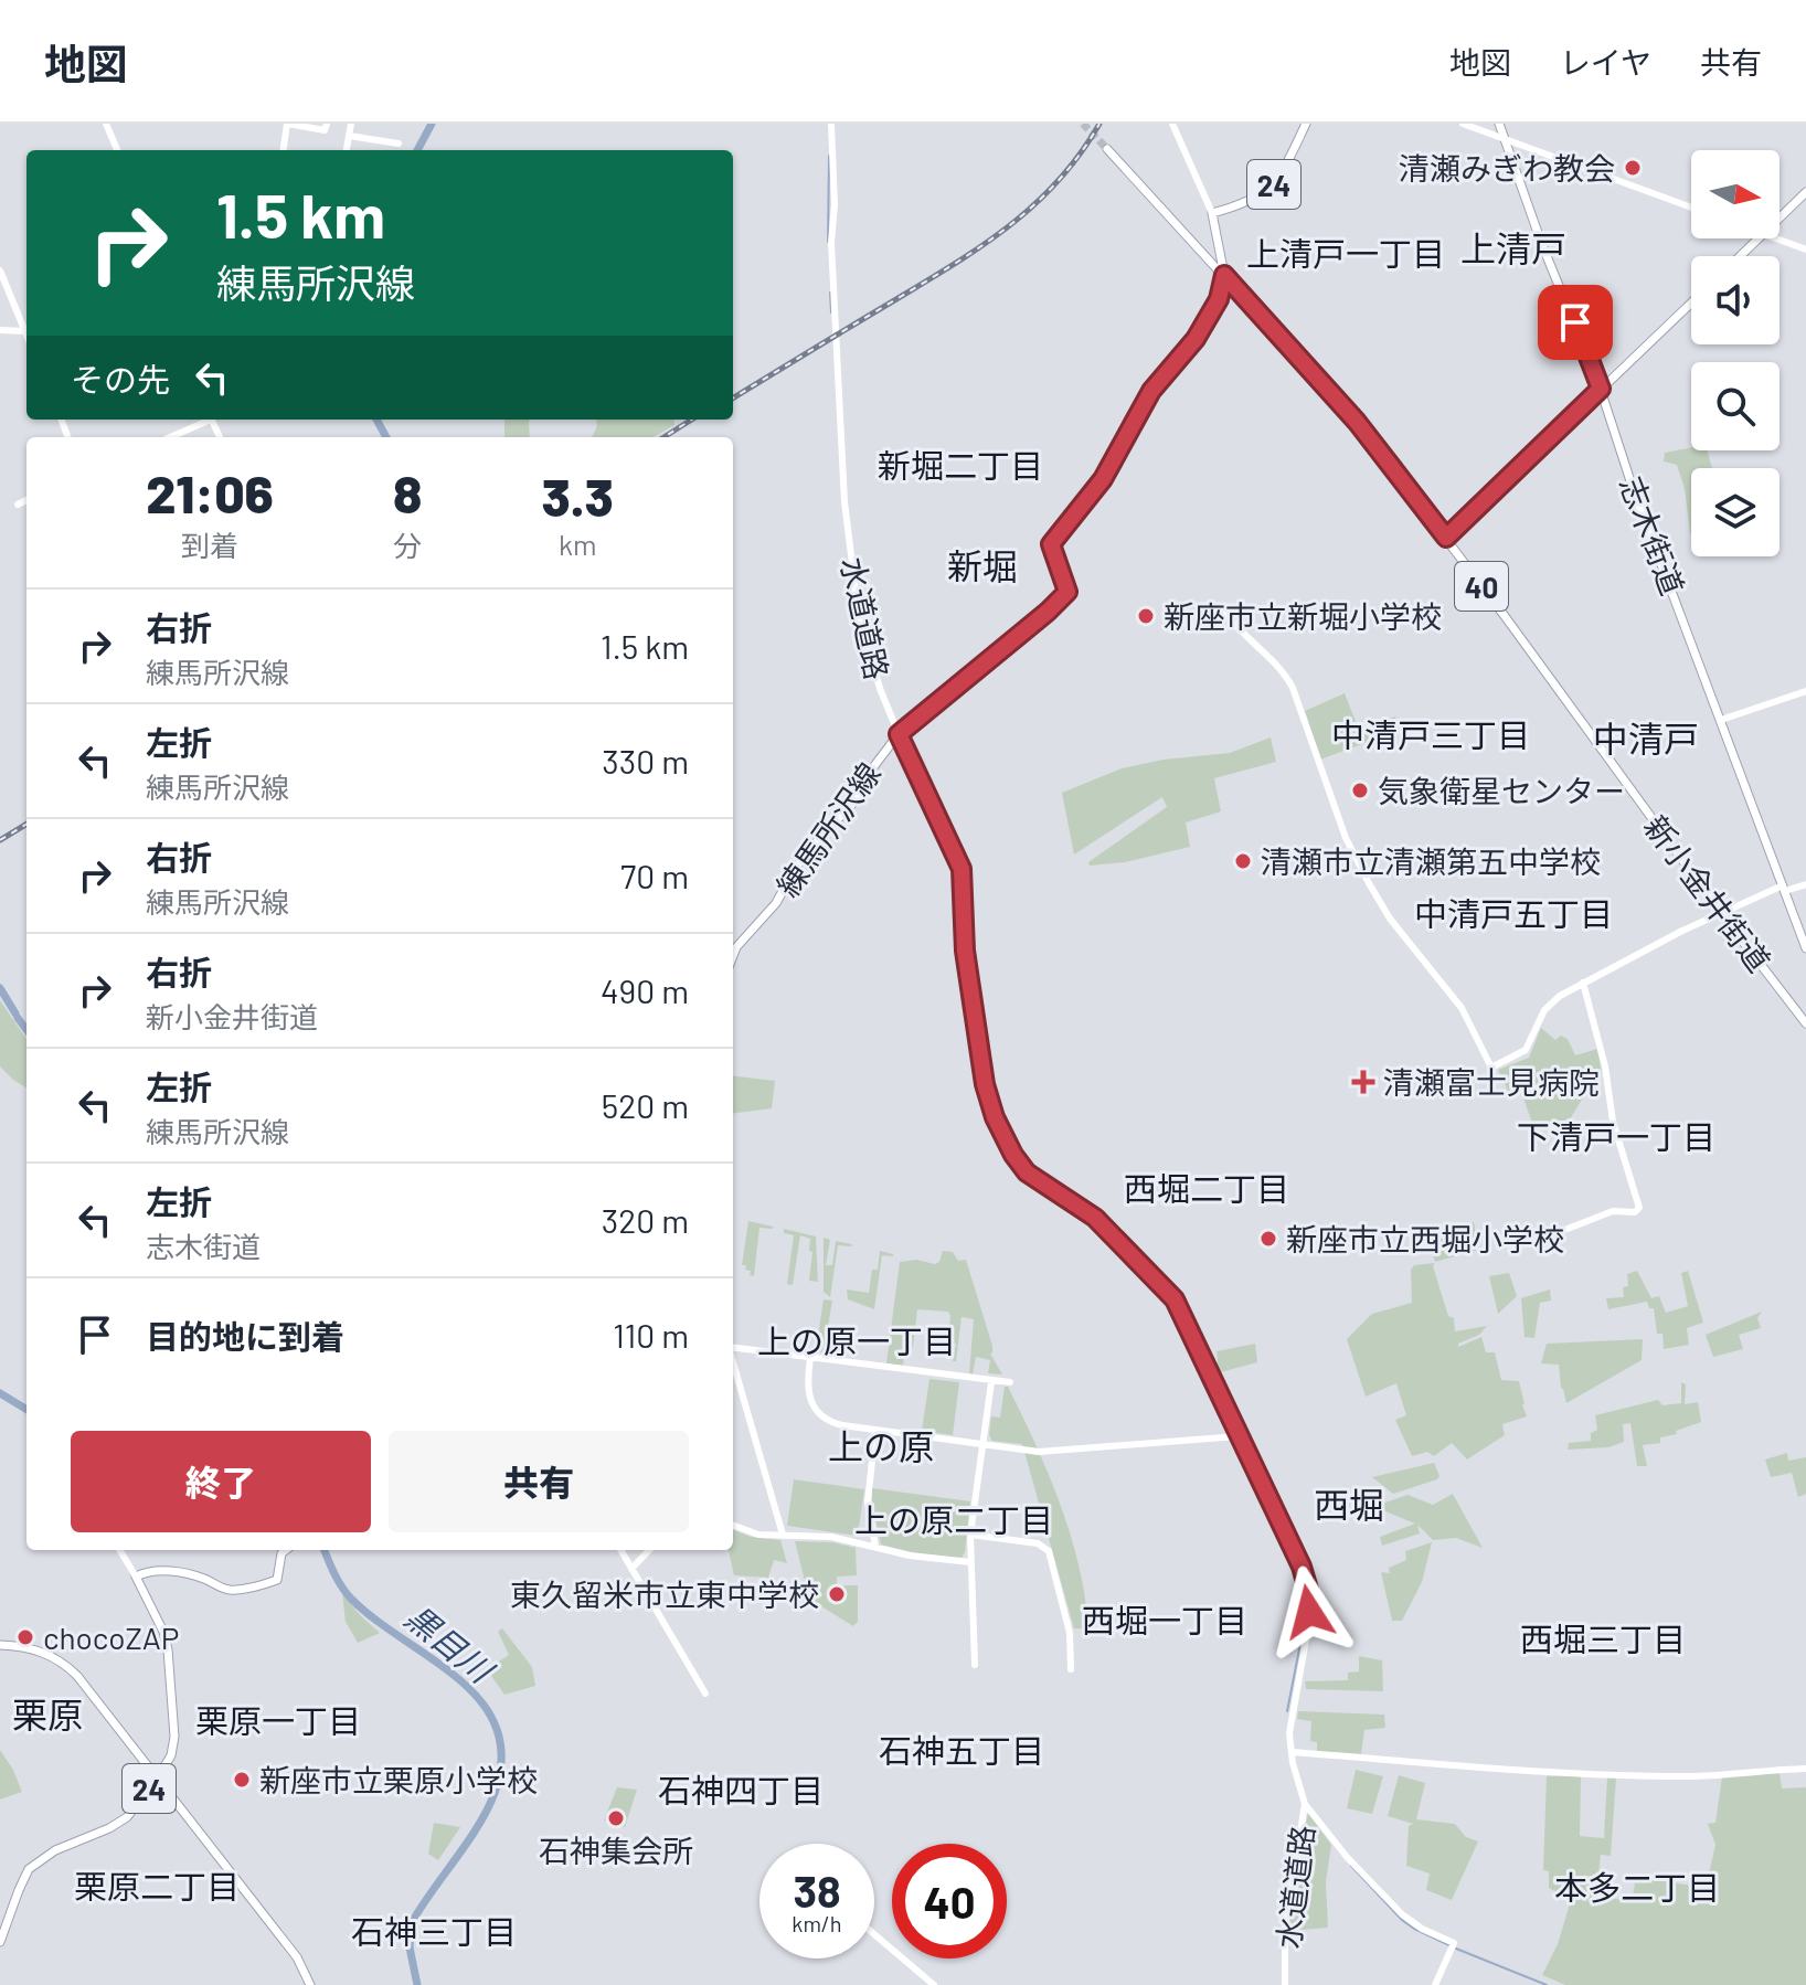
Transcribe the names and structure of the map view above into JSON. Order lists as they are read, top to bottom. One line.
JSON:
{"streets":{"main road":["24","志木街道","40","練馬所沢線","新小金井街道"],"street":["水道道路"]},"crossings":[["24","練馬所沢線"],["24","新小金井街道"],["水道道路","練馬所沢線"],["練馬所沢線","新小金井街道"]],"districts":["上清戸","上清戸一丁目","新堀二丁目","新堀","中清戸三丁目","中清戸","中清戸五丁目","下清戸一丁目","西堀二丁目","上の原一丁目","上の原","西堀","上の原二丁目","西堀一丁目","西堀三丁目","栗原","栗原一丁目","石神五丁目","石神四丁目","栗原二丁目","本多二丁目","石神三丁目"],"water":["黒目川"],"places":{"other":["清瀬みぎわ教会","新座市立新堀小学校","気象衛星センター","清瀬市立清瀬第五中学校","新座市立西堀小学校","東久留米市立東中学校","chocoZAP","新座市立栗原小学校","石神集会所"],"health":["清瀬富士見病院"]},"north":"right","page":{"header":"地図","nav":["地図","レイヤ","共有"],"turn":["1.5 km","練馬所沢線"],"then":"その先","eta":["21:06","到着","8","分","3.3","km"],"list":[{"name":"右折","note":"練馬所沢線","value":"1.5 km"},{"name":"左折","note":"練馬所沢線","value":"330 m"},{"name":"右折","note":"練馬所沢線","value":"70 m"},{"name":"右折","note":"新小金井街道","value":"490 m"},{"name":"左折","note":"練馬所沢線","value":"520 m"},{"name":"左折","note":"志木街道","value":"320 m"},{"name":"目的地に到着","value":"110 m"}],"buttons":["終了","共有"],"speed":"38 km/h","limit":"40"}}
